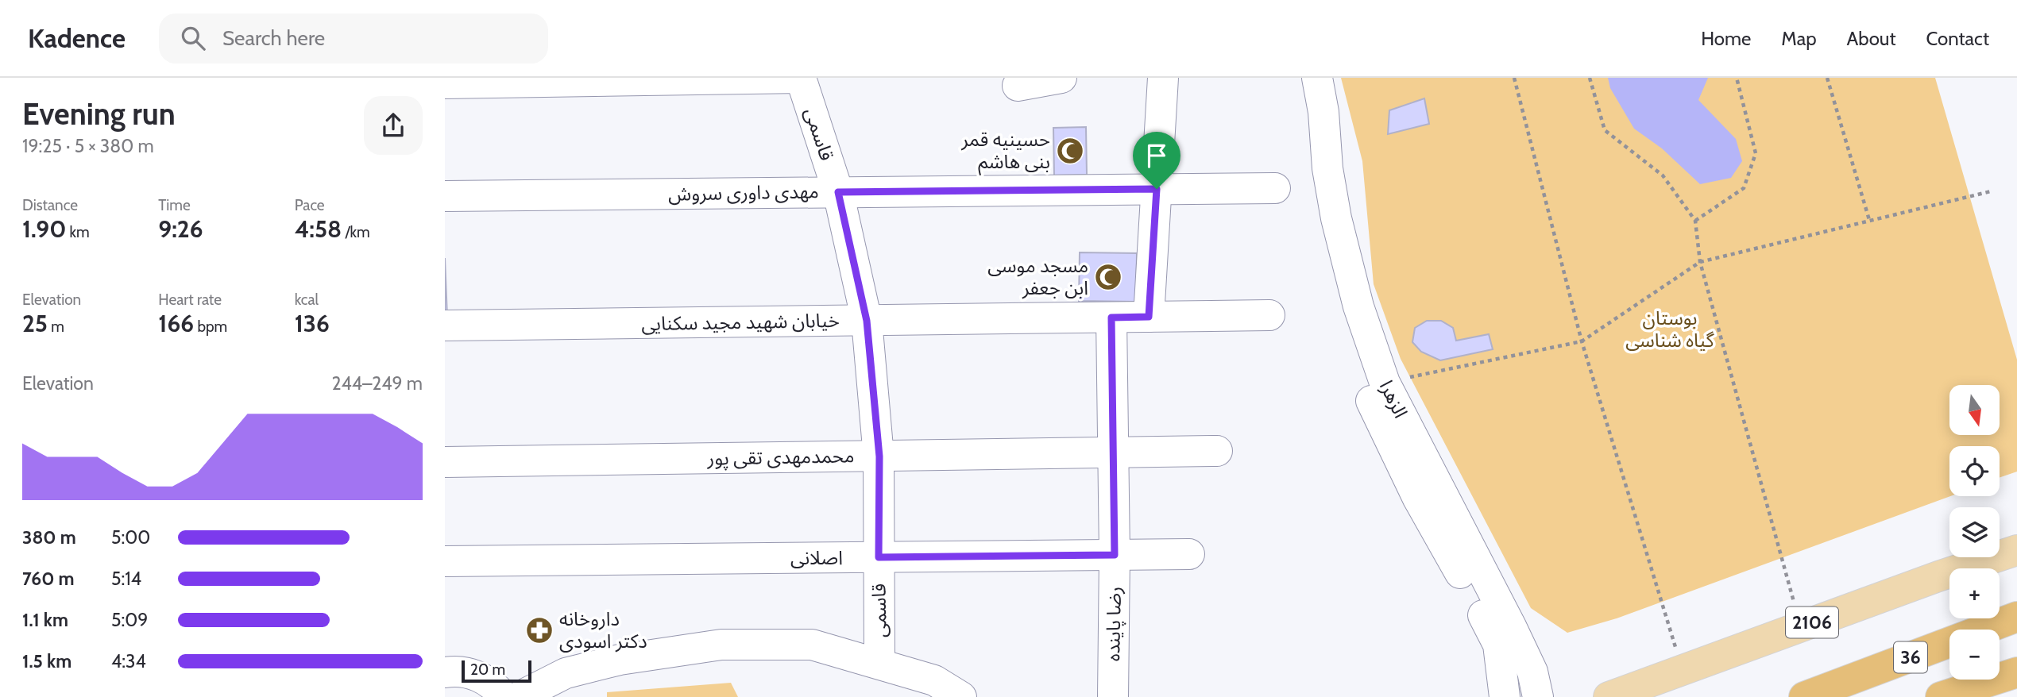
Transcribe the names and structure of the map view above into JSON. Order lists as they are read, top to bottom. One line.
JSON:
{"streets":{"highway":["36"],"main road":["2106"],"street":["قاسمی","مهدی داوری سروش","خیابان شهید مجید سکنایی","الزهرا","محمدمهدی تقی پور","اصلانی","رضا پاینده"]},"crossings":[["قاسمی","مهدی داوری سروش"],["قاسمی","خیابان شهید مجید سکنایی"],["قاسمی","محمدمهدی تقی پور"],["قاسمی","اصلانی"],["خیابان شهید مجید سکنایی","رضا پاینده"],["محمدمهدی تقی پور","رضا پاینده"],["اصلانی","رضا پاینده"]],"parks":["بوستان گیاه شناسی"],"places":{"mosque":["حسینیه قمر بنی هاشم","مسجد موسی ابن جعفر"],"pharmacy":["داروخانه دکتر اسودی"]},"scale_bar":"20 m","north":"bottom","page":{"header":"Kadence","search":"Search here","nav":["Home","Map","About","Contact"],"heading":["Evening run","19:25 · 5 × 380 m"],"stats":[["Distance","1.90 km"],["Time","9:26"],["Pace","4:58 /km"],["Elevation","25 m"],["Heart rate","166 bpm"],["kcal","136"]],"chart":["Elevation","244–249 m"],"map_buttons":["+","−"],"list":[{"name":"380 m","note":"5:00"},{"name":"760 m","note":"5:14"},{"name":"1.1 km","note":"5:09"},{"name":"1.5 km","note":"4:34"}],"scale":"20 m"}}
